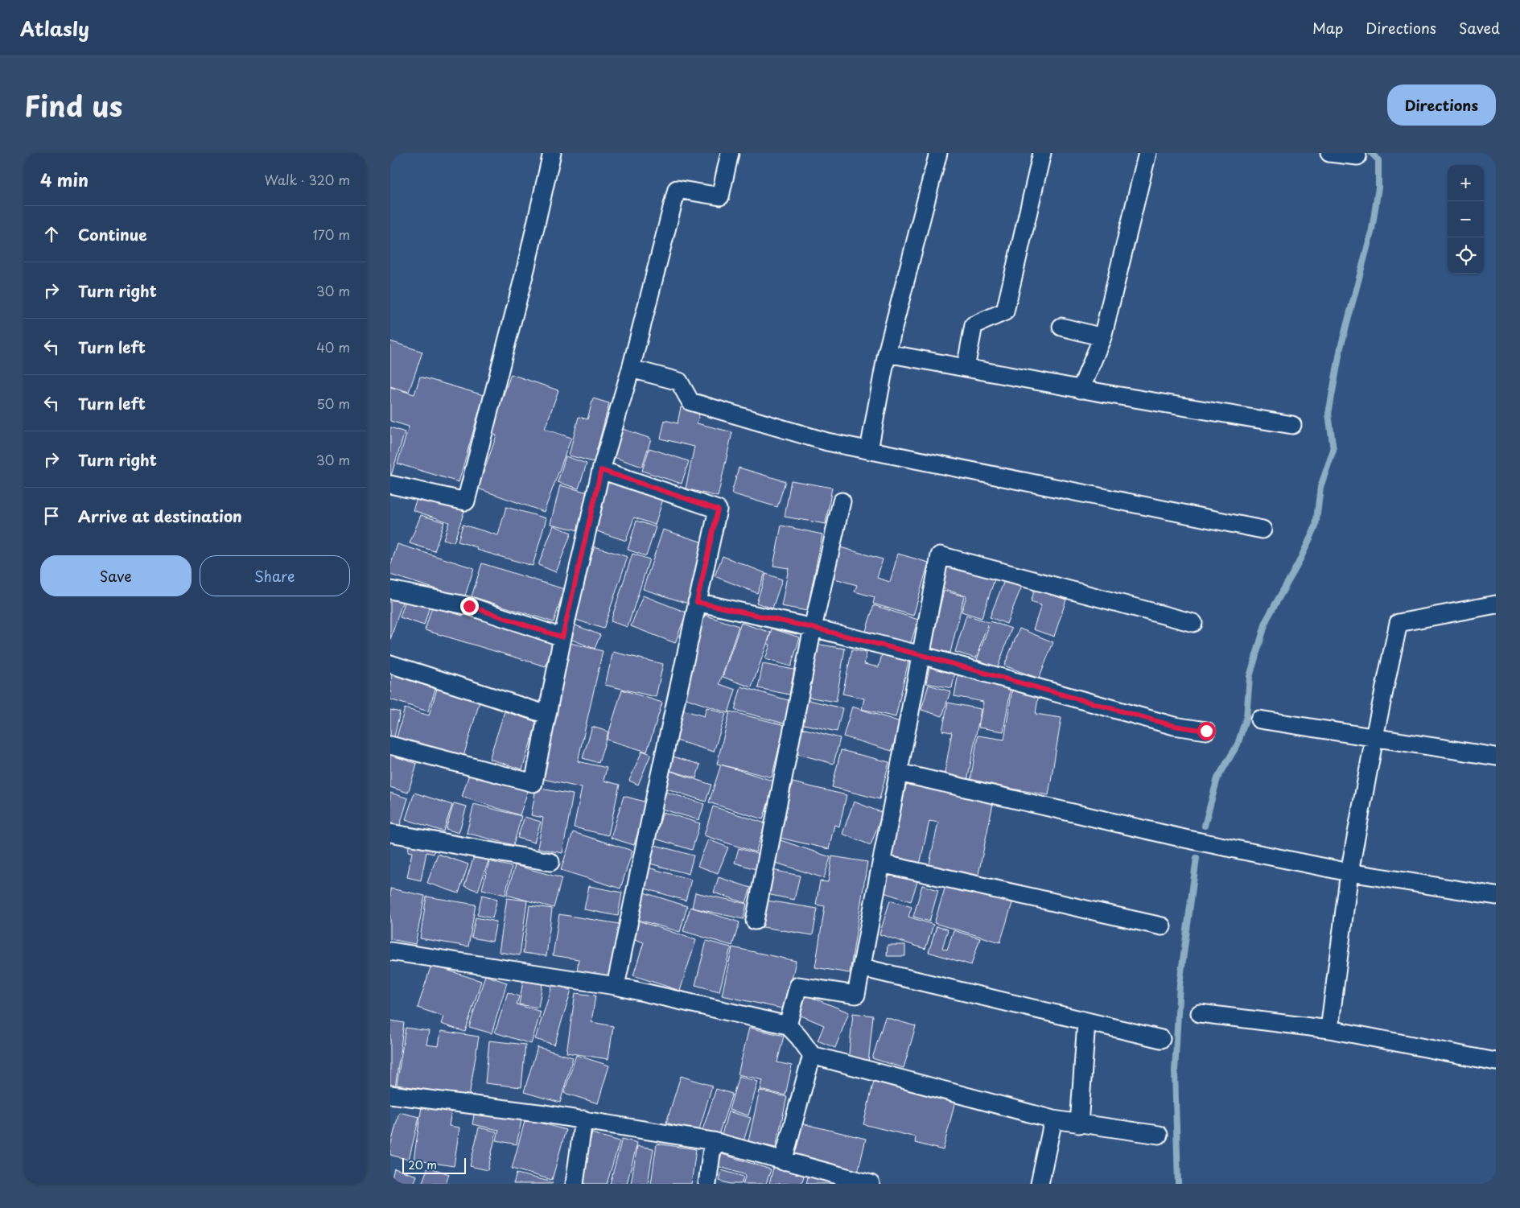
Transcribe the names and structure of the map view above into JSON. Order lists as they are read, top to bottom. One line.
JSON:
{"scale_bar":"20 m","page":{"header":"Atlasly","nav":["Map","Directions","Saved"],"title":"Find us","buttons":["Directions",["Save","Share"]],"heading":["4 min","Walk · 320 m"],"map_buttons":["+","−"],"list":[["Continue","170 m"],["Turn right","30 m"],["Turn left","40 m"],["Turn left","50 m"],["Turn right","30 m"],"Arrive at destination"],"scale":"20 m"}}
